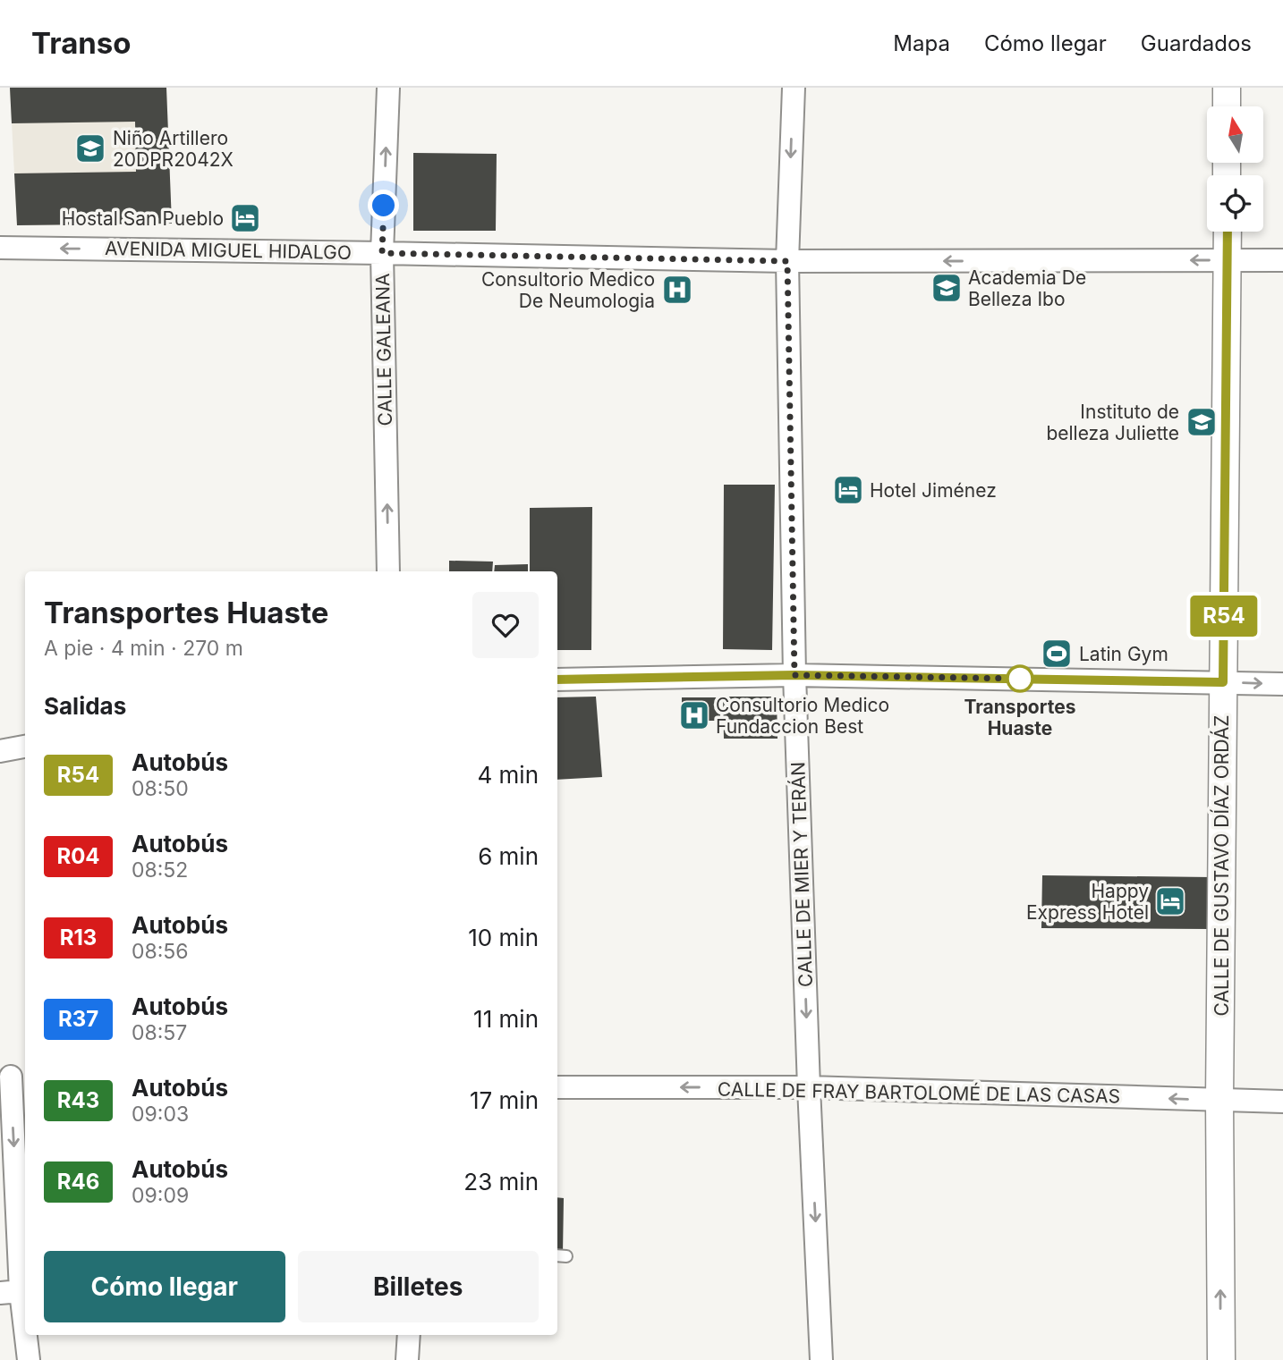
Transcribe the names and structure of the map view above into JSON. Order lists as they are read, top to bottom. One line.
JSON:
{"streets":{"street":["AVENIDA MIGUEL HIDALGO","CALLE GALEANA","CALLE DE GUSTAVO DÍAZ ORDÁZ","CALLE DE MIER Y TERÁN","CALLE DE FRAY BARTOLOMÉ DE LAS CASAS"]},"crossings":[["AVENIDA MIGUEL HIDALGO","CALLE GALEANA"],["AVENIDA MIGUEL HIDALGO","CALLE DE GUSTAVO DÍAZ ORDÁZ"],["AVENIDA MIGUEL HIDALGO","CALLE DE MIER Y TERÁN"],["CALLE DE GUSTAVO DÍAZ ORDÁZ","CALLE DE FRAY BARTOLOMÉ DE LAS CASAS"],["CALLE DE MIER Y TERÁN","CALLE DE FRAY BARTOLOMÉ DE LAS CASAS"]],"one_way":["AVENIDA MIGUEL HIDALGO","CALLE GALEANA","CALLE DE MIER Y TERÁN","CALLE DE FRAY BARTOLOMÉ DE LAS CASAS"],"places":{"school or university":["Niño Artillero 20DPR2042X","Academia De Belleza Ibo","Instituto de belleza Juliette"],"hotel":["Hostal San Pueblo","Hotel Jiménez","Happy Express Hotel"],"hospital":["Consultorio Medico De Neumologia","Consultorio Medico Fundaccion Best"],"sports":["Latin Gym"],"other":["Transportes Huaste"]},"lines":["bus line R54"],"north":"top","page":{"header":"Transo","nav":["Mapa","Cómo llegar","Guardados"],"on_map":"R54","heading":[["Transportes Huaste","A pie · 4 min · 270 m"],"Salidas"],"list":[{"mark":"R54","name":"Autobús","note":"08:50","value":"4 min"},{"mark":"R04","name":"Autobús","note":"08:52","value":"6 min"},{"mark":"R13","name":"Autobús","note":"08:56","value":"10 min"},{"mark":"R37","name":"Autobús","note":"08:57","value":"11 min"},{"mark":"R43","name":"Autobús","note":"09:03","value":"17 min"},{"mark":"R46","name":"Autobús","note":"09:09","value":"23 min"}],"buttons":["Cómo llegar","Billetes"]}}
